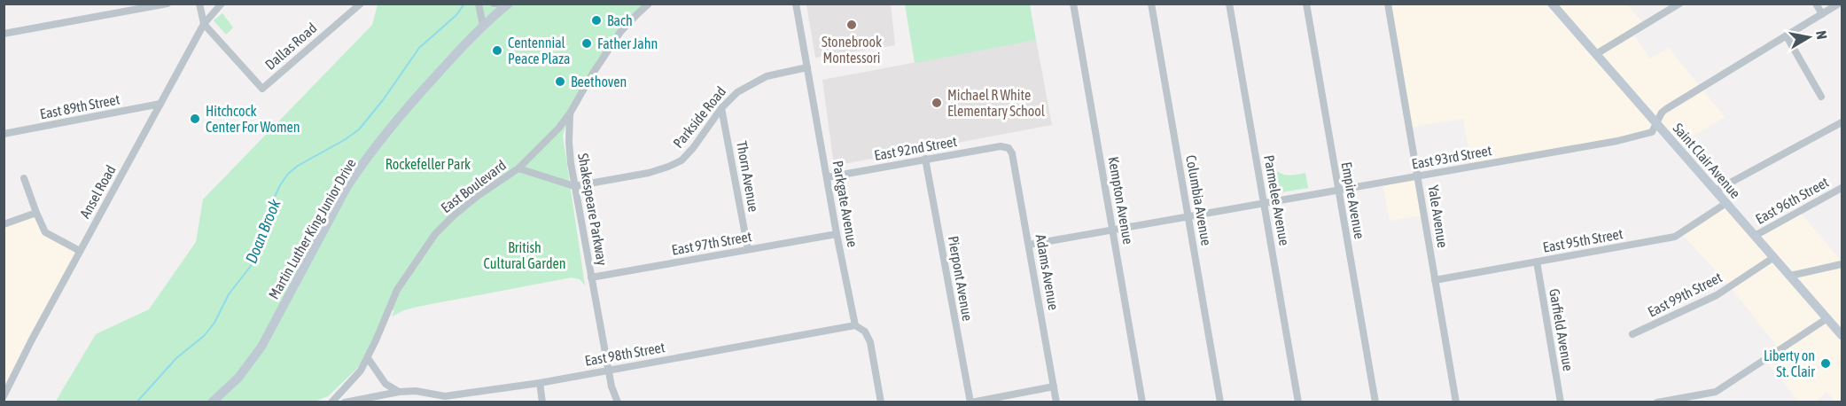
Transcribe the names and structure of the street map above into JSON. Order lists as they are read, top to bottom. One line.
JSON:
{"streets":{"main road":["Saint Clair Avenue","Martin Luther King Junior Drive"],"street":["Dallas Road","East 89th Street","Parkside Road","East 92nd Street","East 93rd Street","Thorn Avenue","East Boulevard","Ansel Road","Kempton Avenue","Columbia Avenue","Parmelee Avenue","Empire Avenue","East 96th Street","Parkgate Avenue","Shakespeare Parkway","Yale Avenue","East 95th Street","East 97th Street","Adams Avenue","Pierpont Avenue","East 99th Street","Garfield Avenue","East 98th Street"]},"crossings":[["Dallas Road","Ansel Road"],["East 89th Street","Ansel Road"],["Parkside Road","Thorn Avenue"],["Parkside Road","East Boulevard"],["Parkside Road","Parkgate Avenue"],["Parkside Road","Shakespeare Parkway"],["East 92nd Street","Parkgate Avenue"],["East 92nd Street","Adams Avenue"],["East 92nd Street","Pierpont Avenue"],["East 93rd Street","Saint Clair Avenue"],["East 93rd Street","Kempton Avenue"],["East 93rd Street","Columbia Avenue"],["East 93rd Street","Parmelee Avenue"],["East 93rd Street","Empire Avenue"],["East 93rd Street","Yale Avenue"],["East 93rd Street","Adams Avenue"],["Saint Clair Avenue","East 96th Street"],["Saint Clair Avenue","East 95th Street"],["Saint Clair Avenue","East 99th Street"],["Thorn Avenue","East 97th Street"],["East Boulevard","Shakespeare Parkway"],["Parkgate Avenue","East 97th Street"],["Parkgate Avenue","East 98th Street"],["Shakespeare Parkway","East 97th Street"],["Shakespeare Parkway","East 98th Street"],["Yale Avenue","East 95th Street"],["East 95th Street","Garfield Avenue"]],"water":["Doan Brook"],"parks":["Rockefeller Park","British Cultural Garden"],"places":["Bach","Stonebrook Montessori","Father Jahn","Centennial Peace Plaza","Beethoven","Michael R White Elementary School","Hitchcock Center For Women","Liberty on St. Clair"],"north":"right"}
